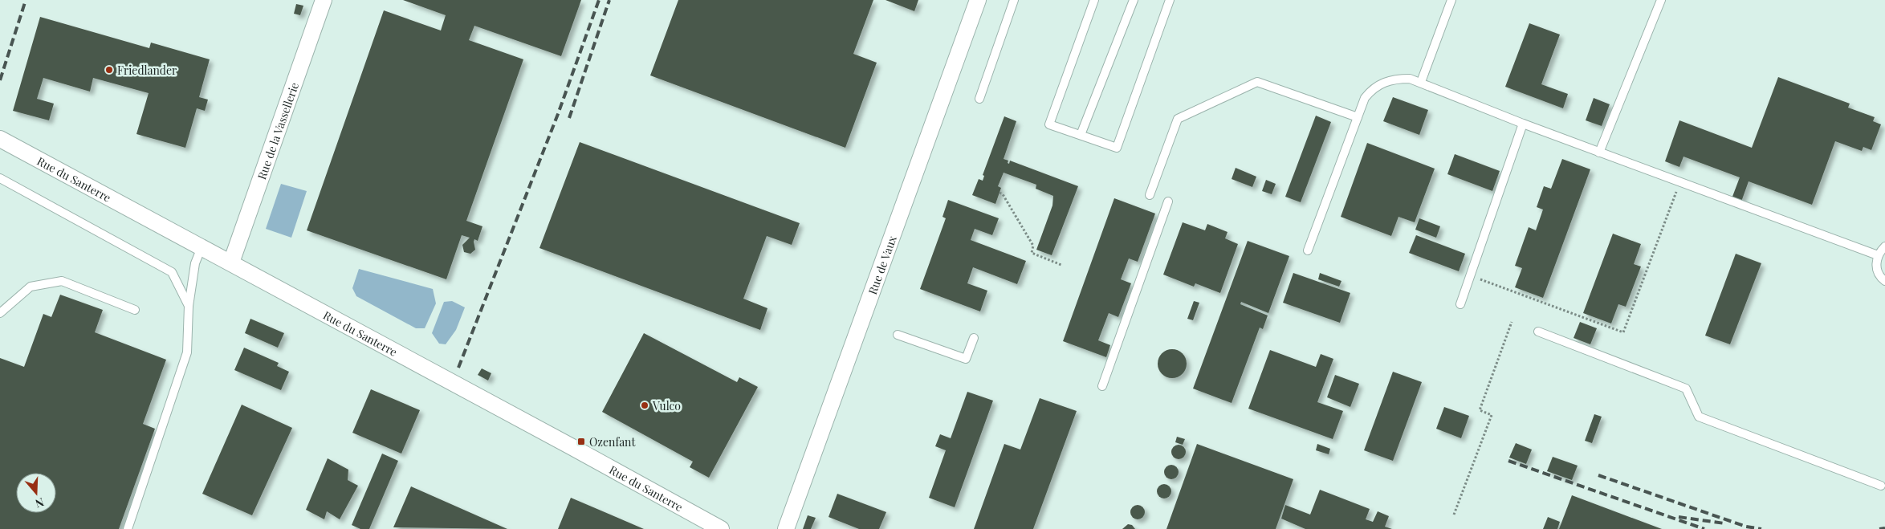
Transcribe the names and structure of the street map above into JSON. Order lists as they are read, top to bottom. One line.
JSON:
{"streets":{"street":["Rue de la Vassellerie","Rue du Santerre","Rue de Vaux"]},"crossings":[["Rue de la Vassellerie","Rue du Santerre"]],"places":{"other":["Friedlander","Vulco"],"transit":["Ozenfant"]},"north":"bottom"}
